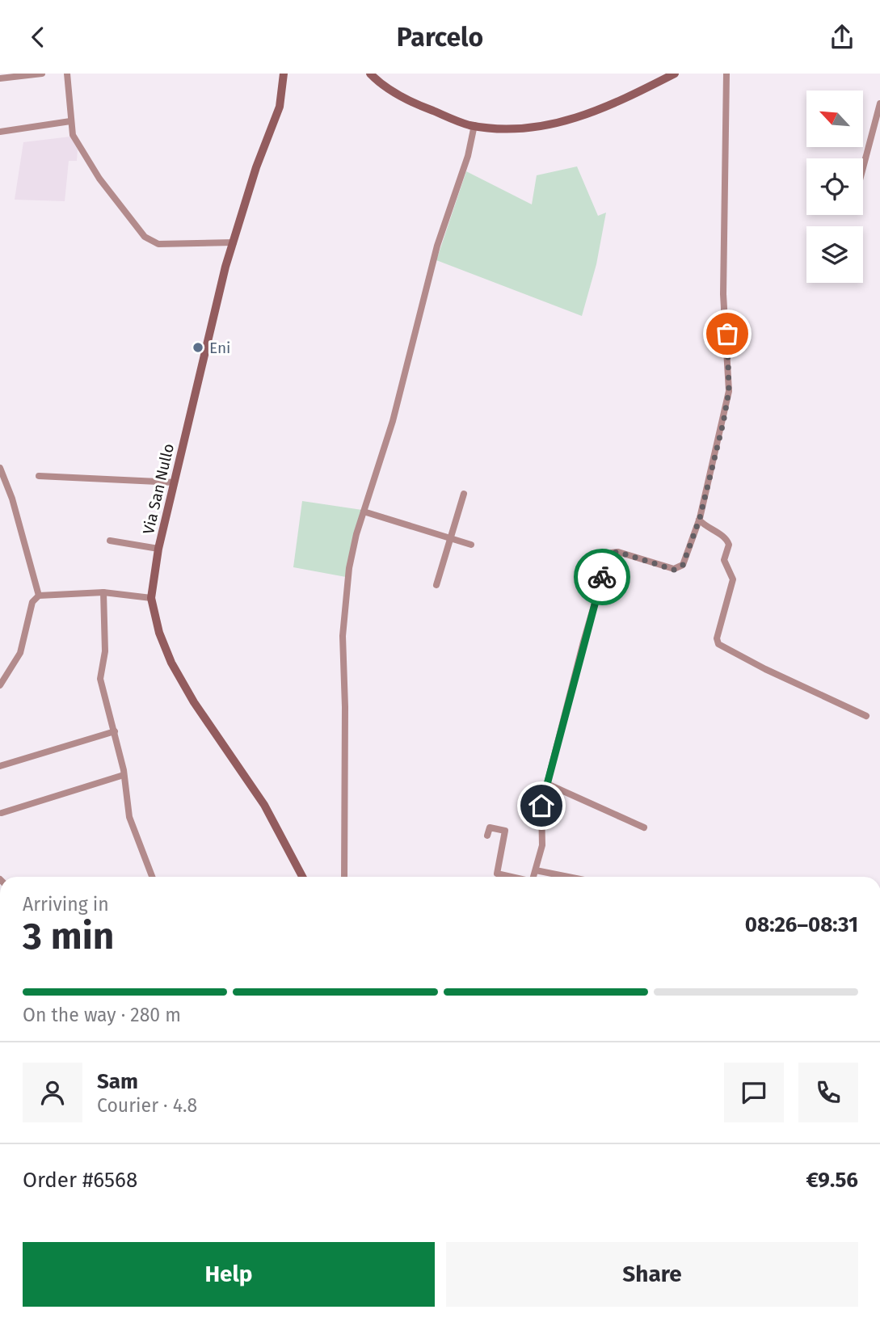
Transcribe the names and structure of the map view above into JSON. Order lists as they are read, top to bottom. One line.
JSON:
{"streets":{"street":["Via San Nullo"]},"places":["Eni"],"north":"top left","page":{"header":"Parcelo","heading":["3 min","Arriving in","08:26–08:31"],"panel":["Sam","Courier · 4.8","Order #6568","€9.56"],"bar":"On the way · 280 m","buttons":["Help","Share"]}}
